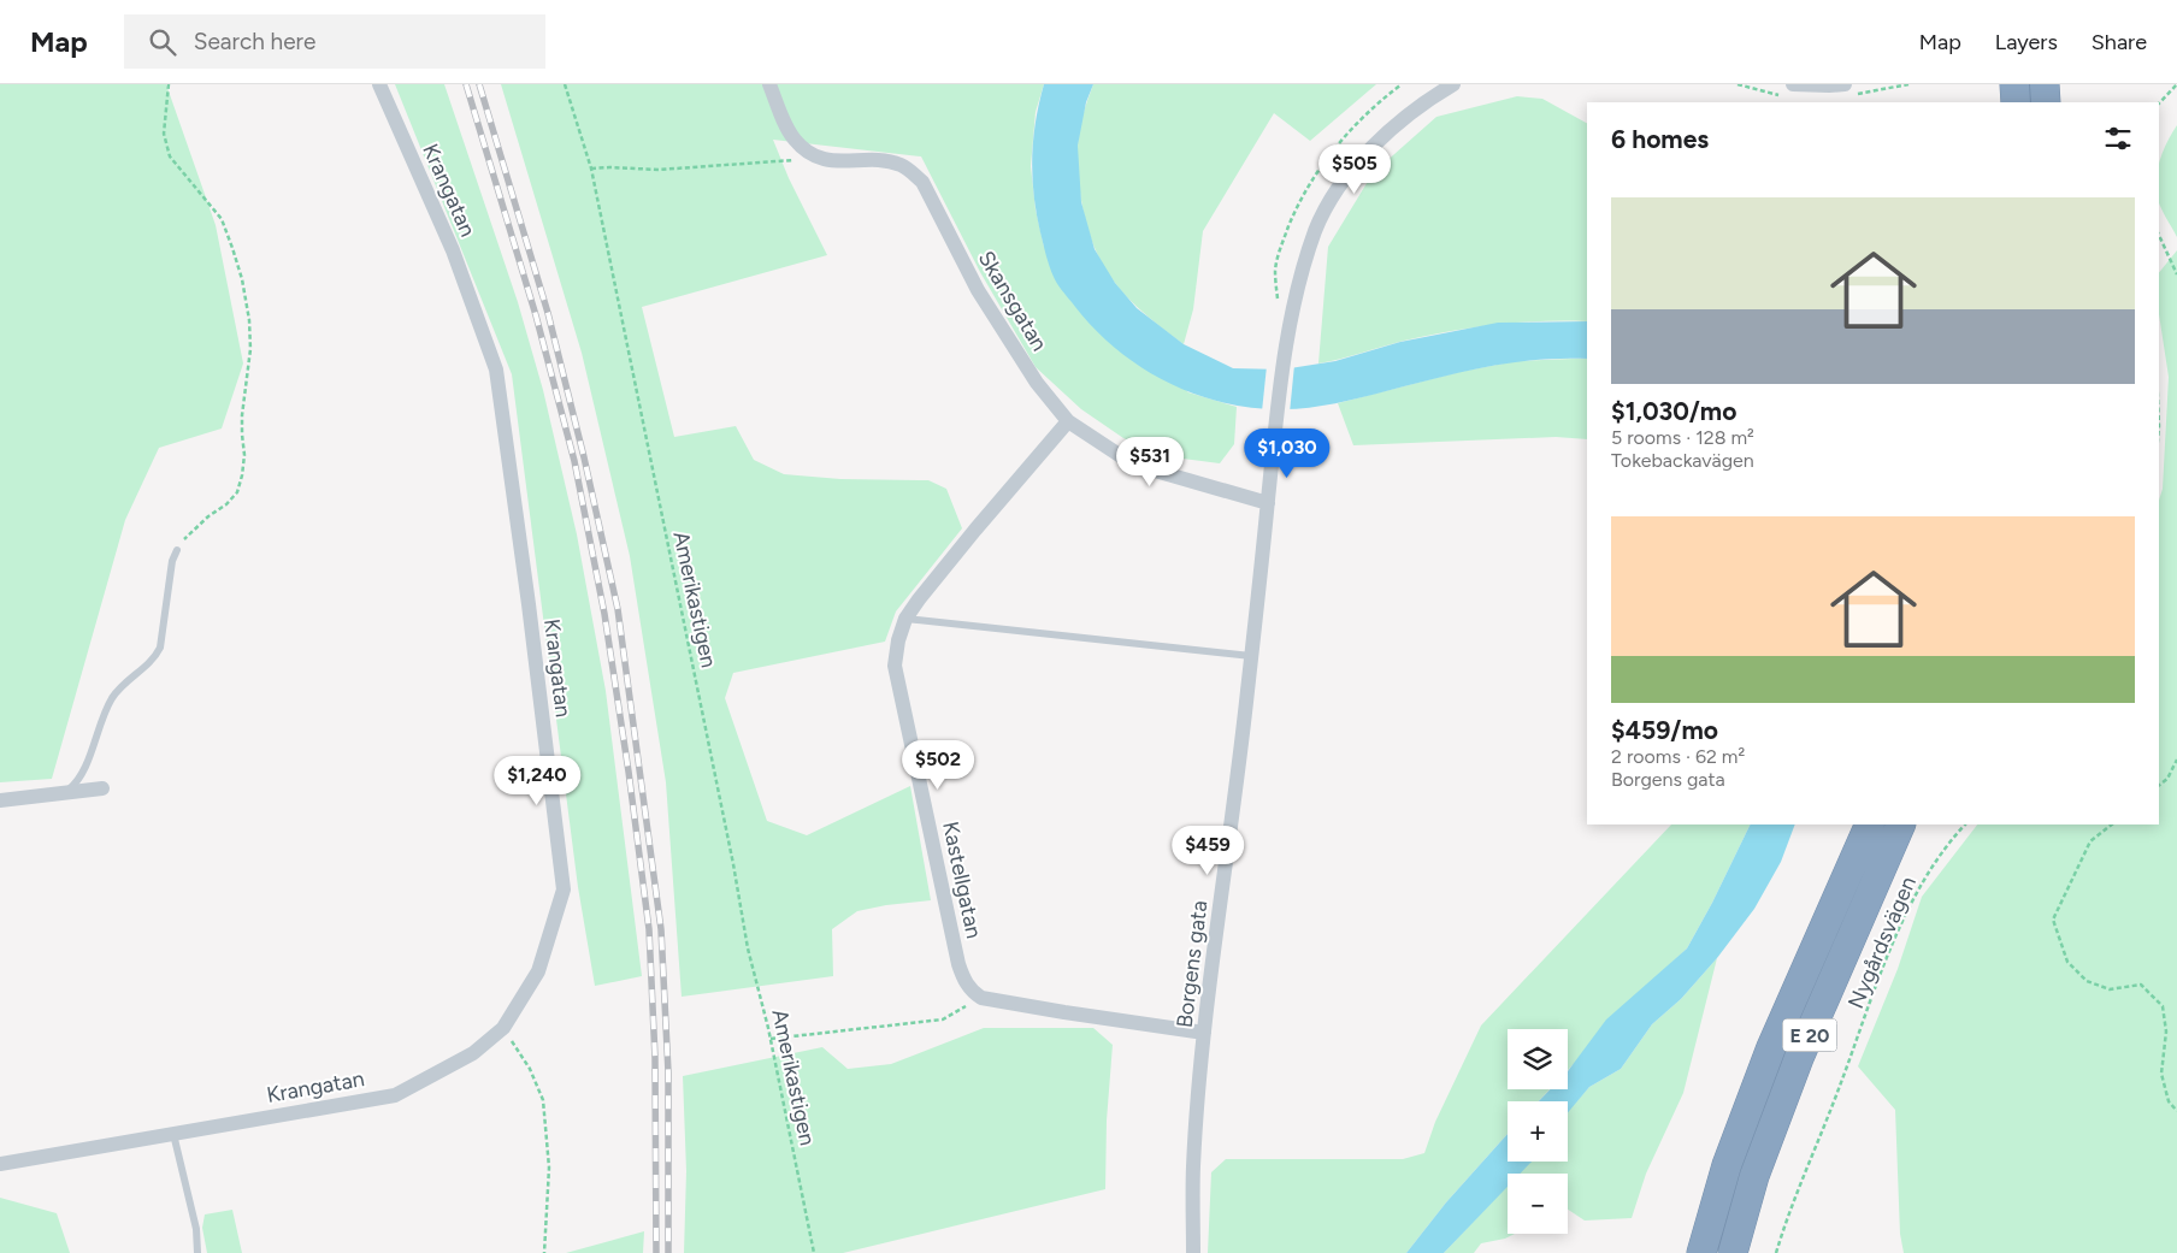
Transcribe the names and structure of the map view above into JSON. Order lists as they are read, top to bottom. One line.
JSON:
{"streets":{"highway":["E 20"],"street":["Krangatan","Skansgatan","Kastellgatan","Borgens gata"],"path":["Amerikastigen","Nygårdsvägen"]},"crossings":[["Skansgatan","Kastellgatan"],["Skansgatan","Borgens gata"]],"page":{"header":"Map","search":"Search here","nav":["Map","Layers","Share"],"heading":"6 homes","price":["$505","$1,030","$531","$502","$1,240","$459"],"list":[{"name":"$1,030/mo","note":"5 rooms · 128 m² · Tokebackavägen"},{"name":"$459/mo","note":"2 rooms · 62 m² · Borgens gata"}],"map_buttons":["+","−"]}}
